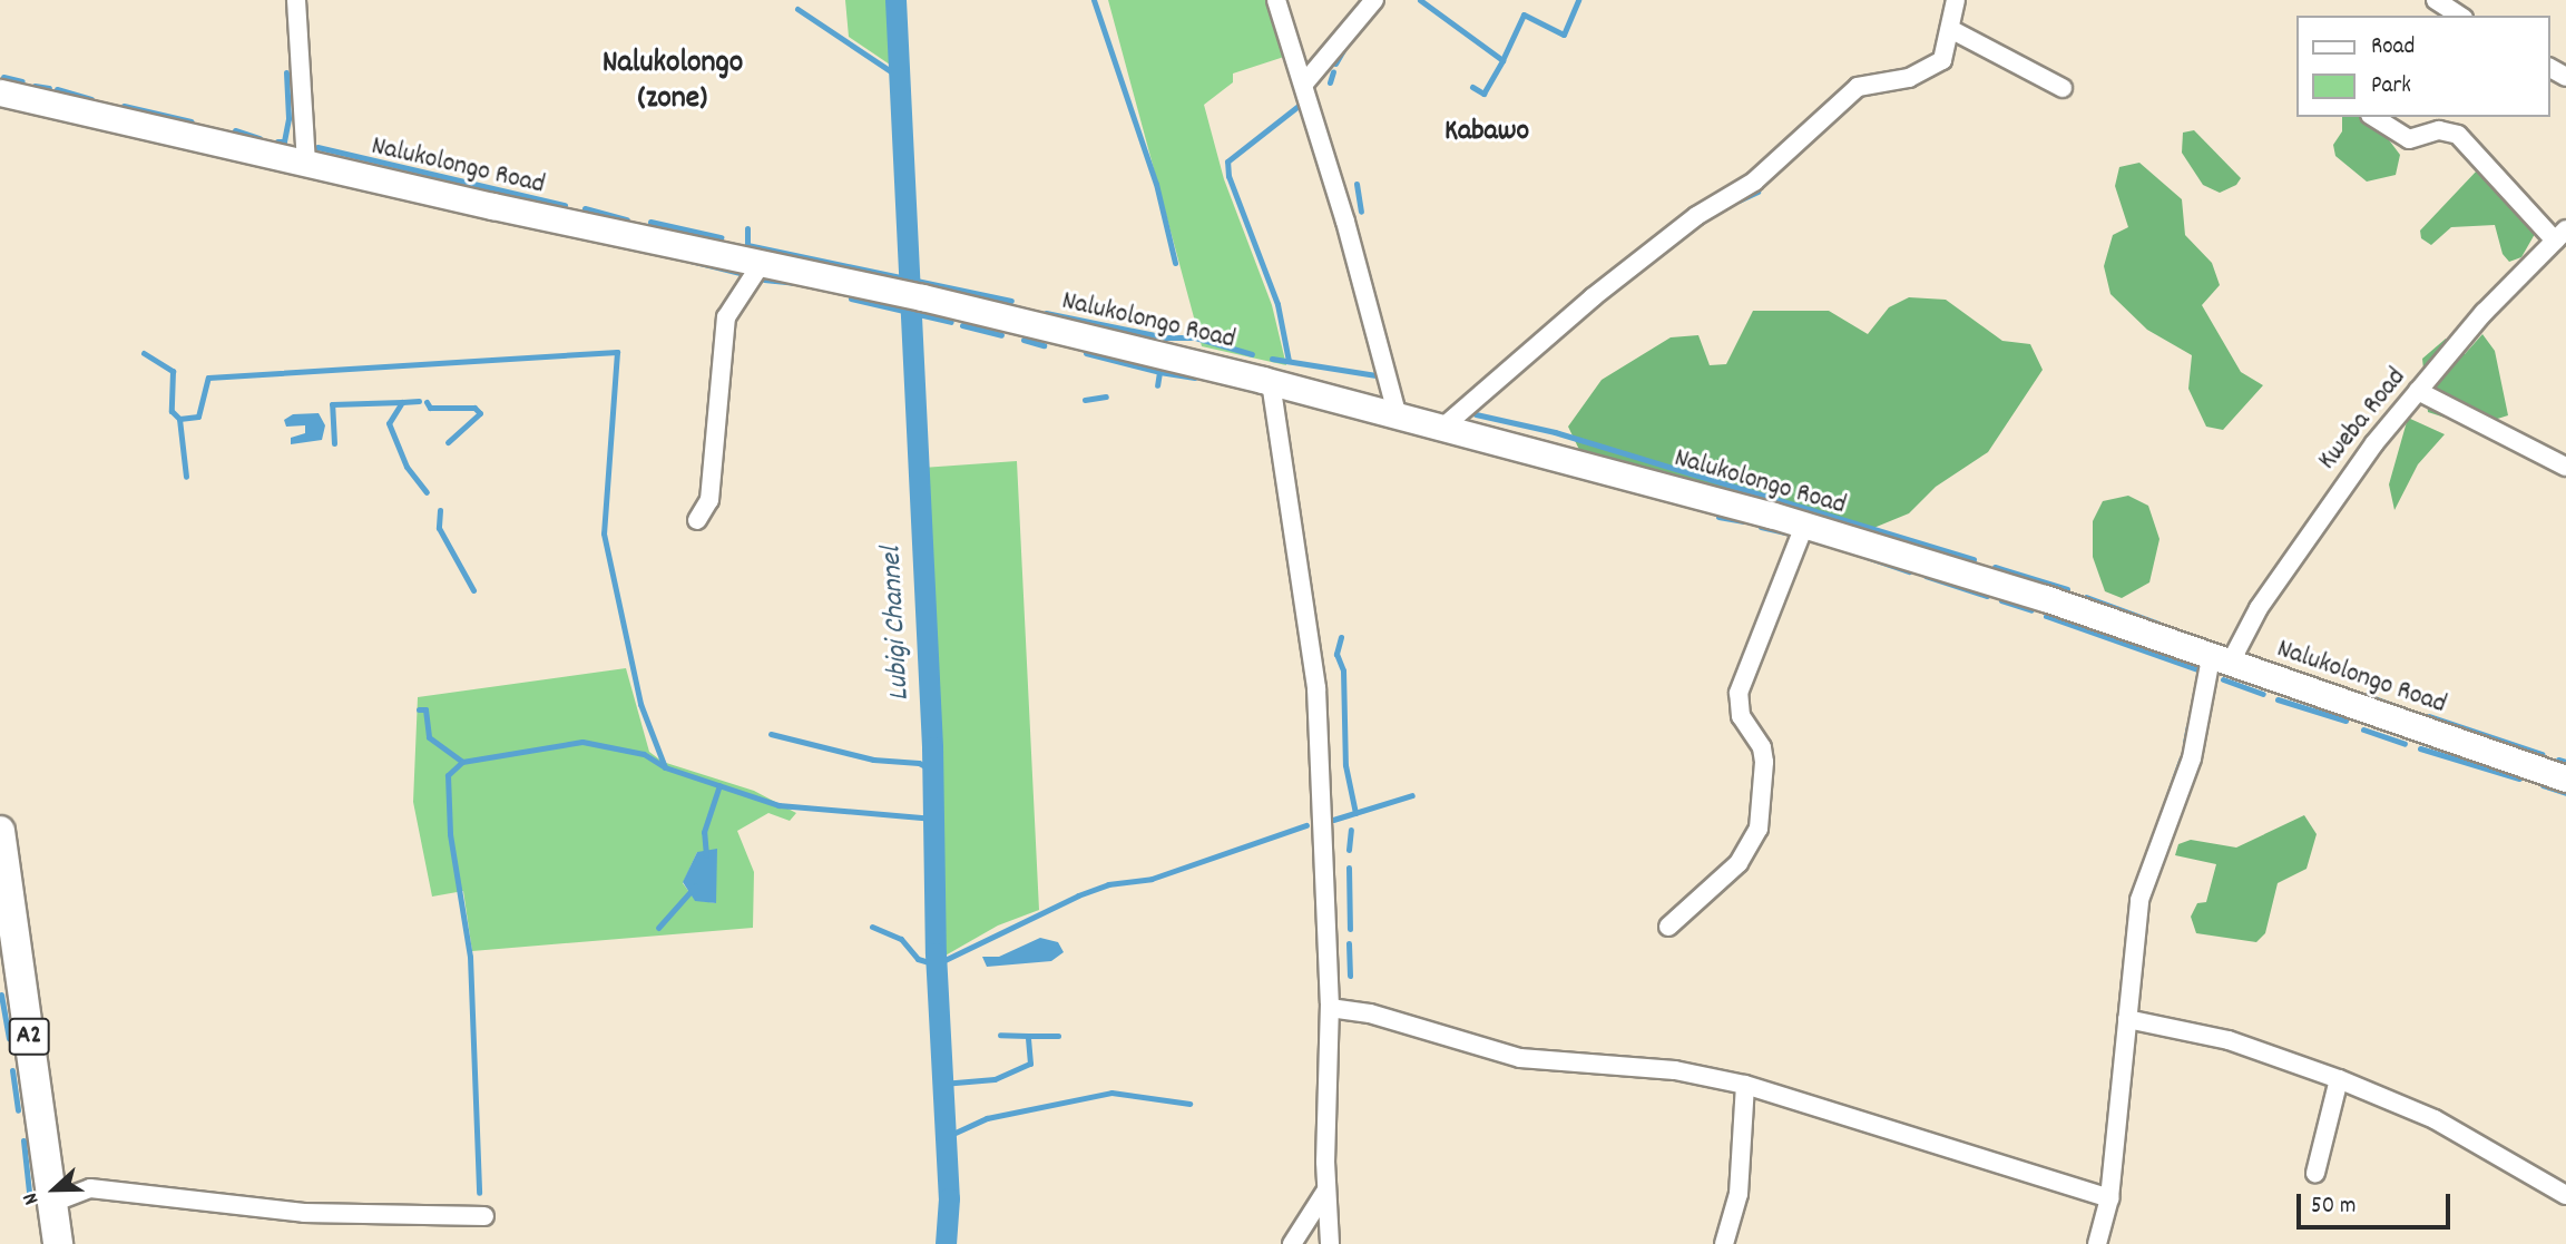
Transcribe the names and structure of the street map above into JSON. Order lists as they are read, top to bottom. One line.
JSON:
{"streets":{"main road":["A2"],"street":["Nalukolongo Road","Kweba Road"]},"crossings":[["Nalukolongo Road","Kweba Road"]],"districts":["Nalukolongo (zone)","Kabawo"],"water":["Lubigi Channel"],"legend":["Road","Park"],"scale_bar":"50 m","north":"left"}
